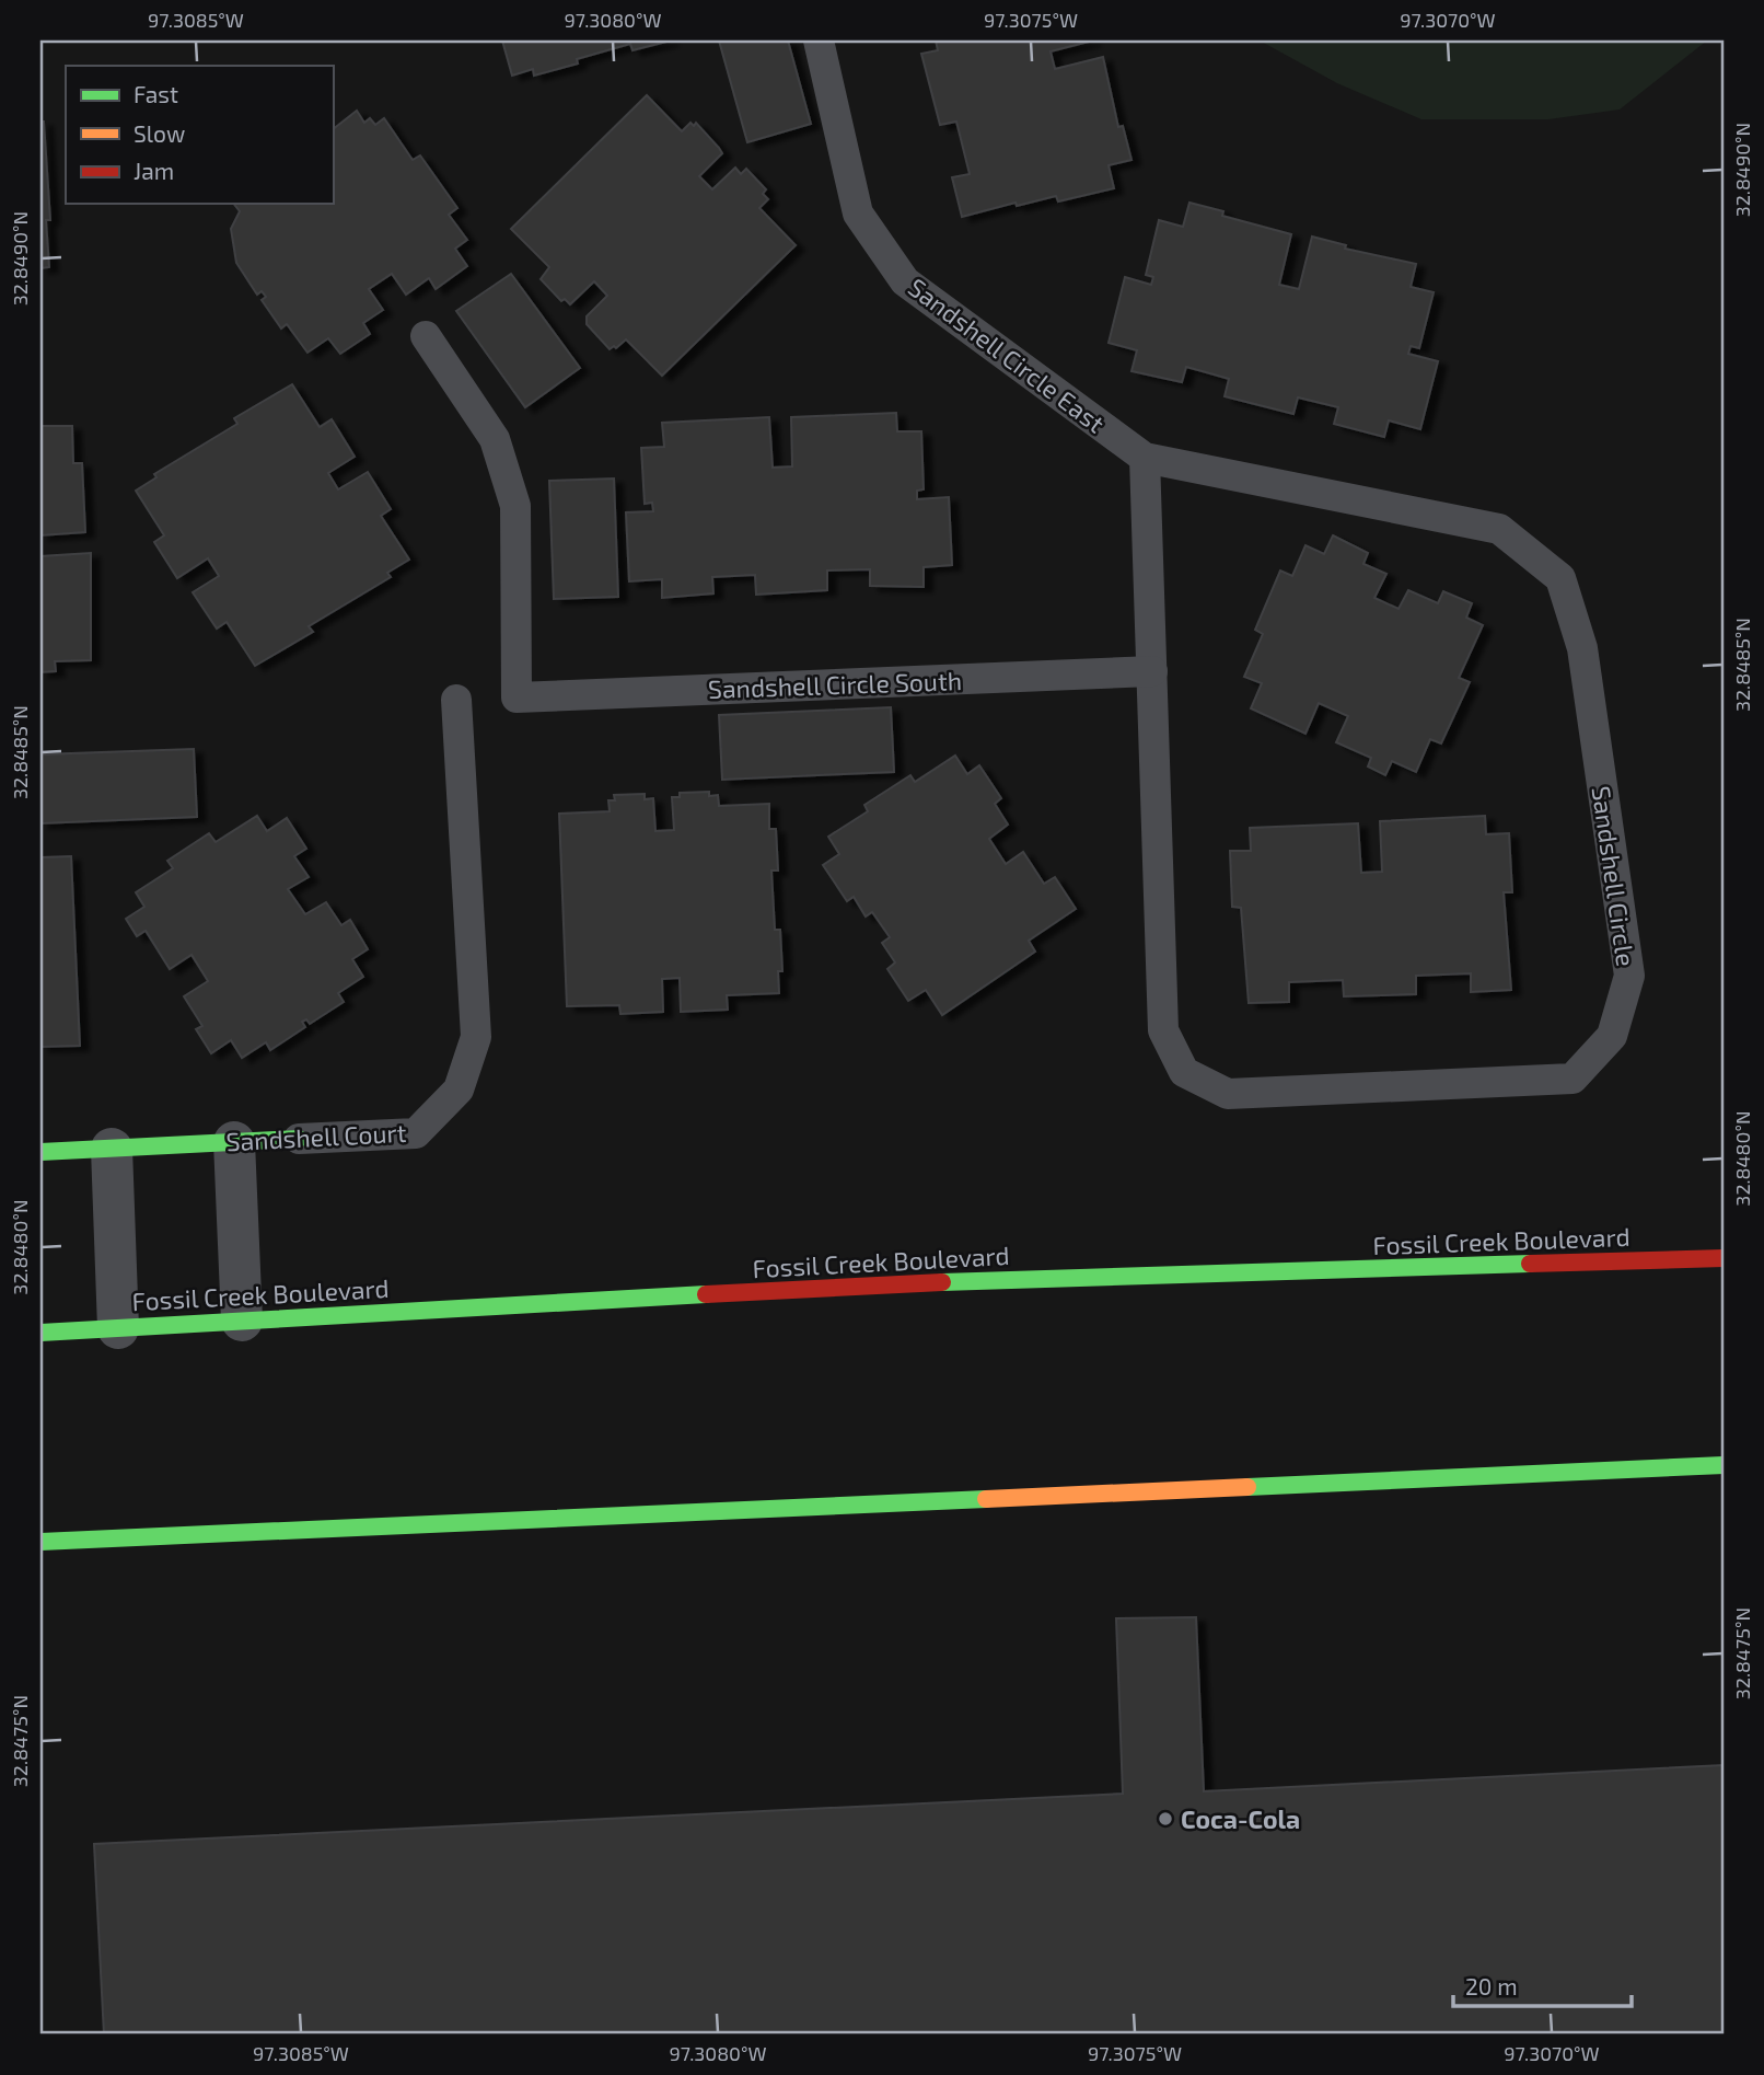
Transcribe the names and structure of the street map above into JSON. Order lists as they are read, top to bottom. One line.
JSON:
{"streets":{"main road":["Sandshell Court","Fossil Creek Boulevard"],"lane":["Sandshell Circle East","Sandshell Circle South","Sandshell Circle"]},"crossings":[["Sandshell Circle East","Sandshell Circle"],["Sandshell Circle South","Sandshell Circle"]],"places":["Coca-Cola"],"legend":["Fast","Slow","Jam"],"scale_bar":"20 m","coordinates":["97.3085°W","97.3080°W","97.3075°W","97.3070°W","32.8490°N","32.8485°N","32.8480°N","32.8475°N"]}
